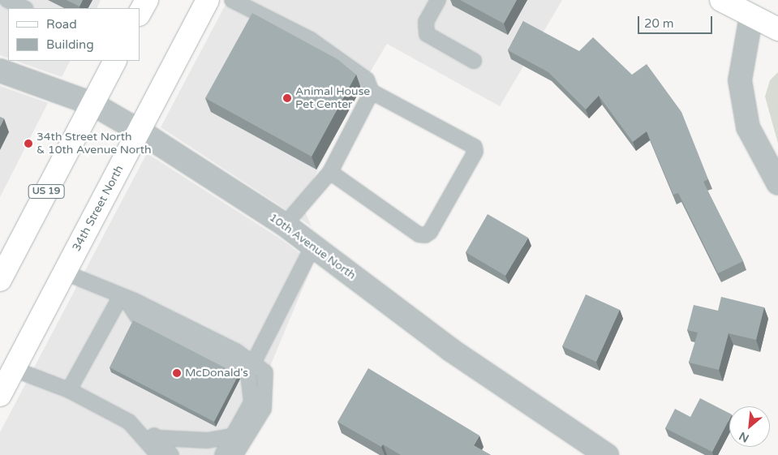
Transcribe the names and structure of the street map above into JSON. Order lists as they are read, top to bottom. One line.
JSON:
{"streets":{"main road":["US 19","34th Street North"],"street":["10th Avenue North"]},"crossings":[["US 19","10th Avenue North"],["34th Street North","10th Avenue North"]],"places":["Animal House Pet Center","34th Street North & 10th Avenue North","McDonald's"],"legend":["Road","Building"],"scale_bar":"20 m","north":"bottom left"}
